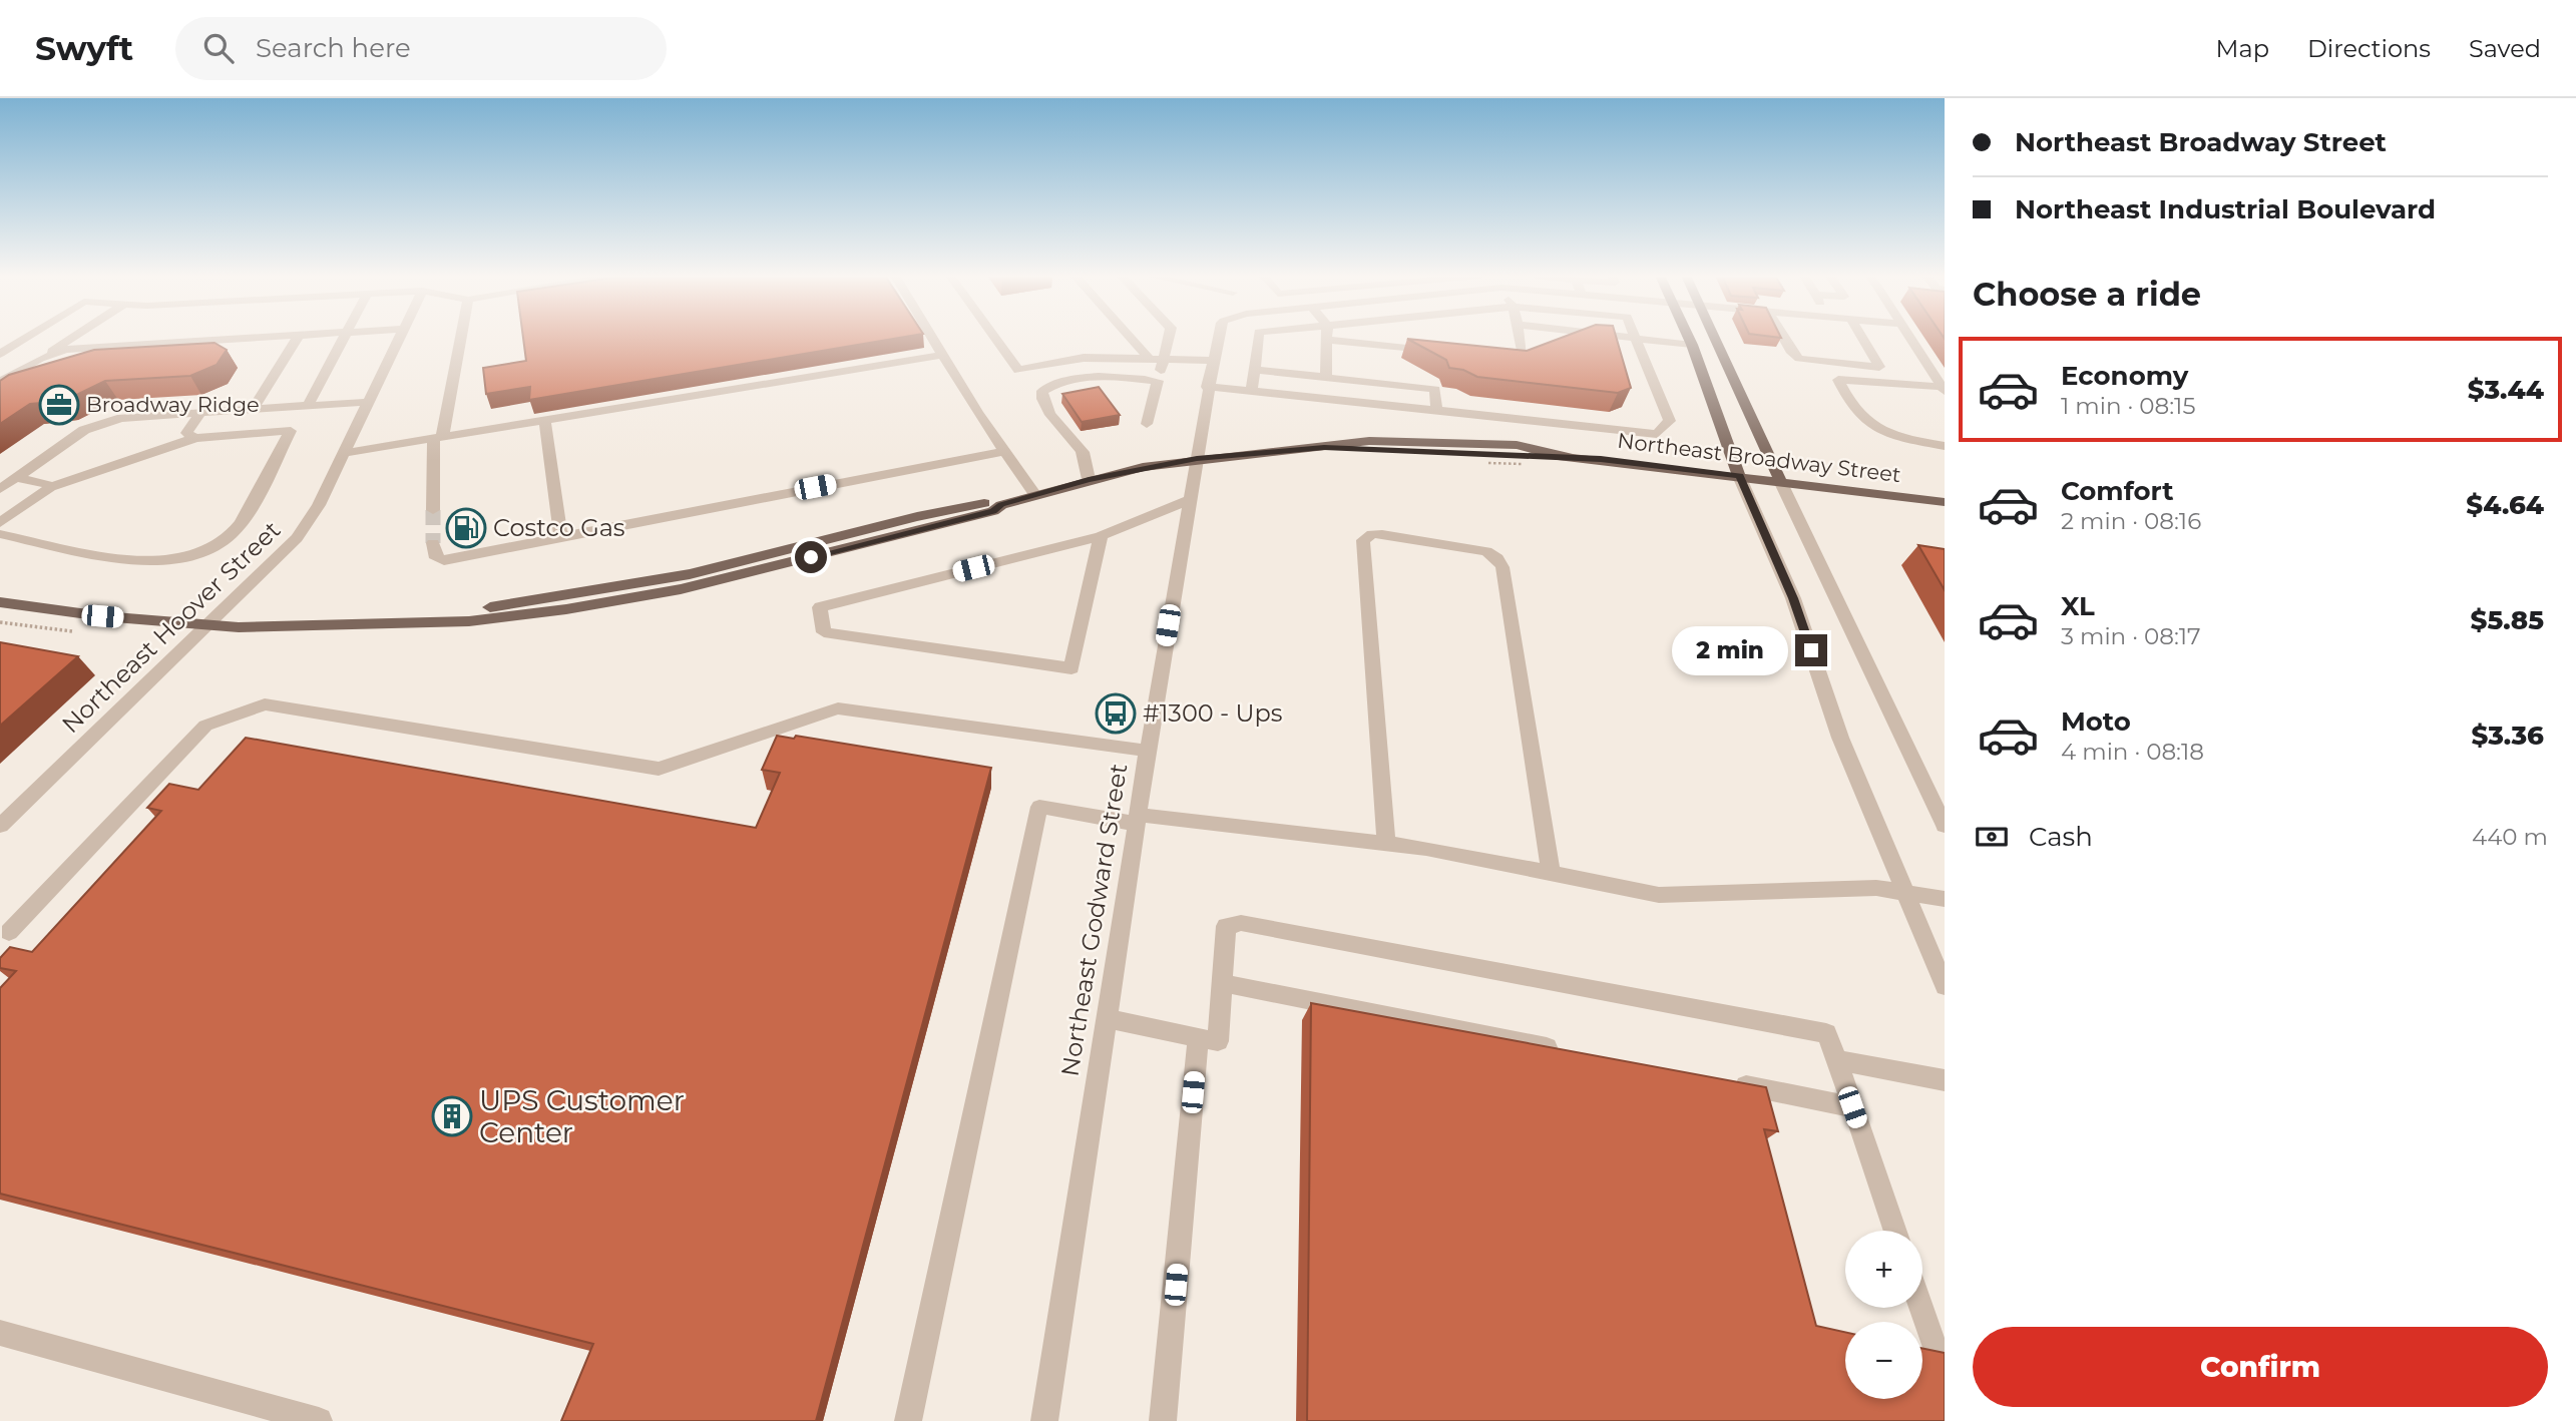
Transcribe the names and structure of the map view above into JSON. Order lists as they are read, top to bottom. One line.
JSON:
{"streets":{"main road":["Northeast Broadway Street"],"street":["Northeast Hoover Street","Northeast Godward Street"]},"crossings":[["Northeast Broadway Street","Northeast Hoover Street"],["Northeast Broadway Street","Northeast Godward Street"]],"places":{"office":["Broadway Ridge"],"fuel station":["Costco Gas"],"bus stop":["#1300 - Ups"],"building":["UPS Customer Center"]},"page":{"header":"Swyft","search":"Search here","nav":["Map","Directions","Saved"],"banner":["Northeast Broadway Street","Northeast Industrial Boulevard"],"heading":"Choose a ride","list":[{"name":"Economy","note":"1 min · 08:15","value":"$3.44"},{"name":"Comfort","note":"2 min · 08:16","value":"$4.64"},{"name":"XL","note":"3 min · 08:17","value":"$5.85"},{"name":"Moto","note":"4 min · 08:18","value":"$3.36"}],"bubble":"2 min","pay":["Cash","440 m"],"map_buttons":["+","−"],"buttons":"Confirm"}}
